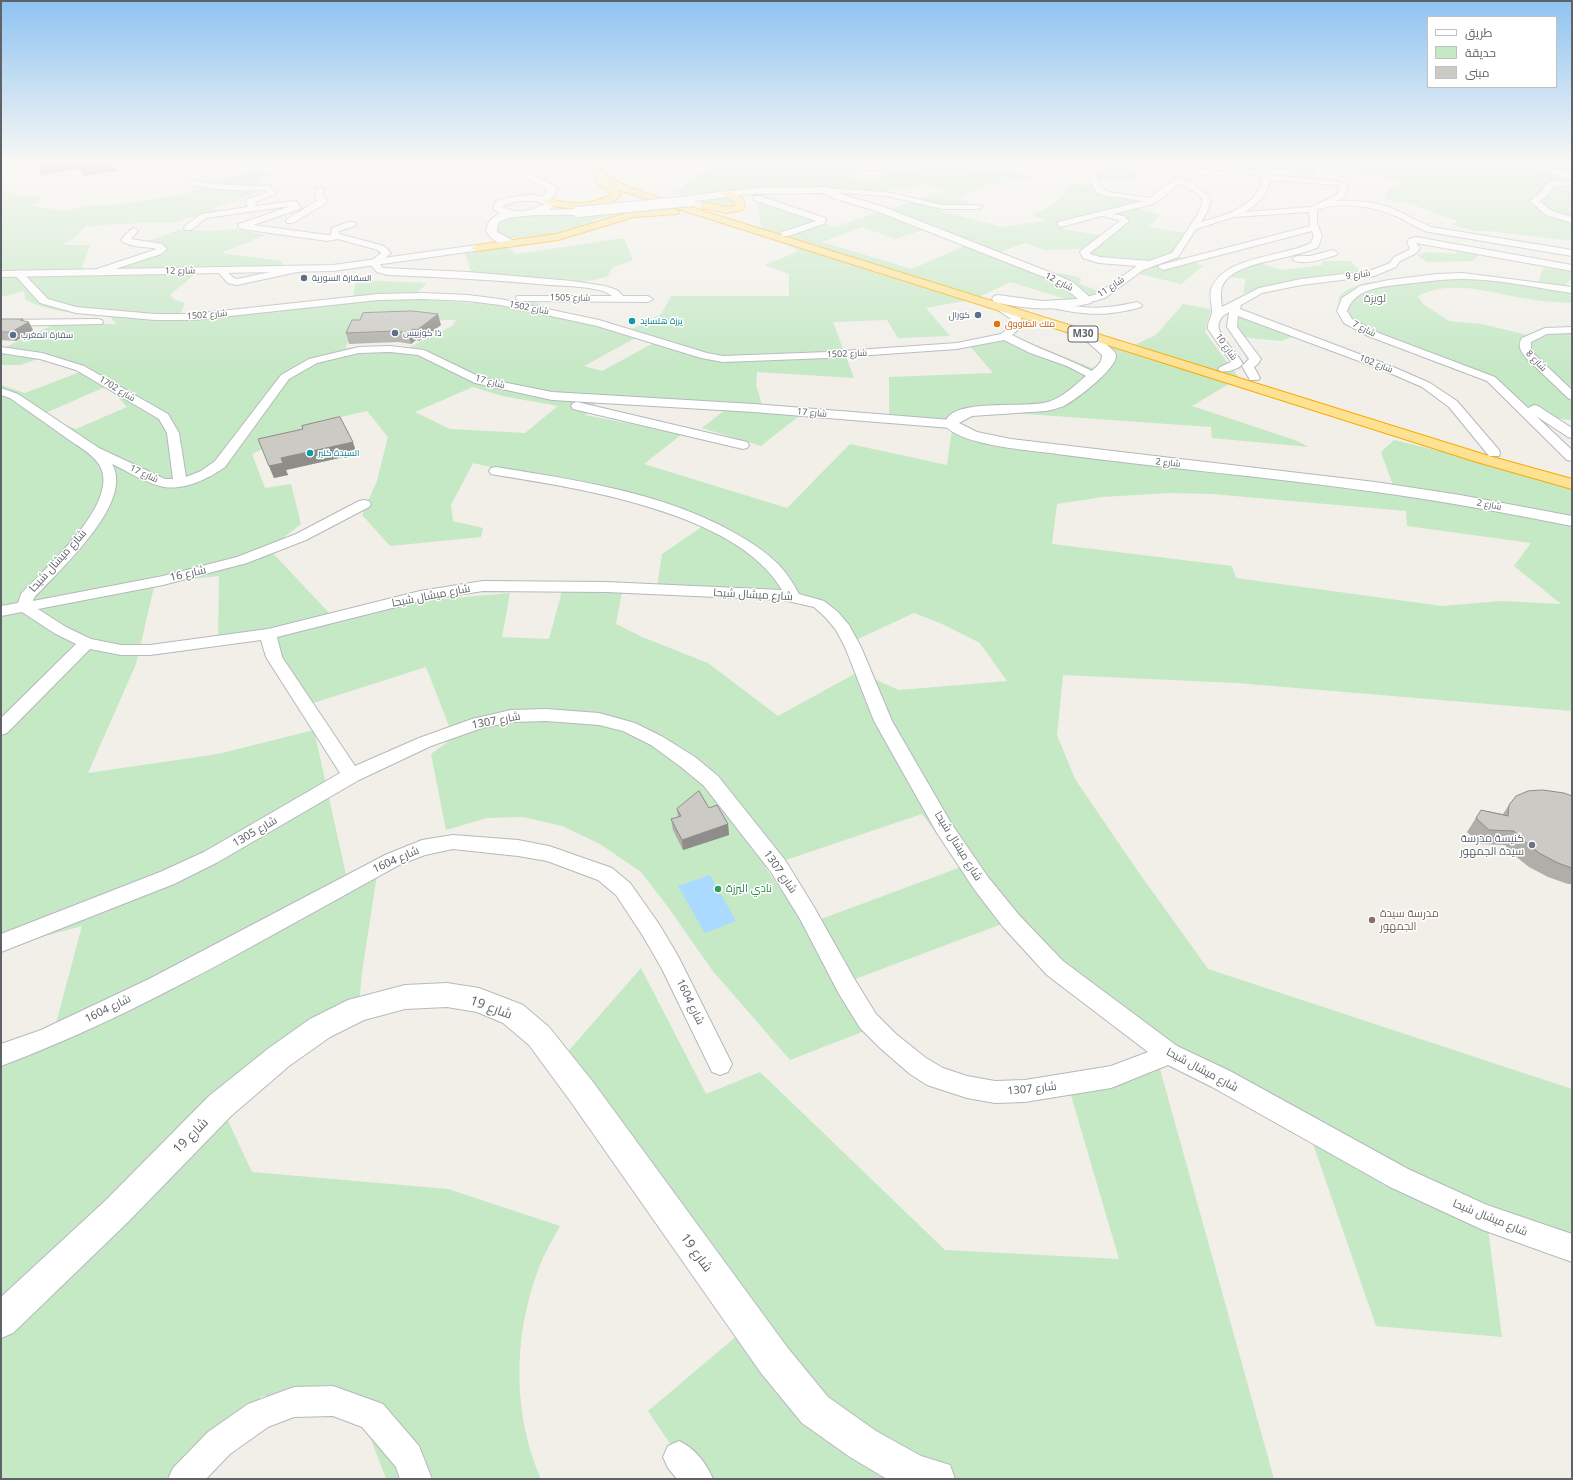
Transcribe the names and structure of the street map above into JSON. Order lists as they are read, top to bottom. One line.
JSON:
{"streets":{"highway":["M30"],"street":["شارع 12","شارع 9","شارع 11","شارع 1505","شارع 1502","شارع 7","شارع 10","شارع 8","شارع 102","شارع 17","شارع 1702","شارع 2","شارع ميشال شيحا","شارع 16","شارع 1307","شارع 1305","شارع 1604","شارع 19"]},"crossings":[["شارع 12","شارع 11"],["شارع 12","شارع 1502"],["شارع 9","شارع 10"],["شارع 9","شارع 102"],["شارع 1505","شارع 1502"],["M30","شارع 10"],["M30","شارع 102"],["شارع 17","شارع 1702"],["شارع 17","شارع 2"],["شارع 17","شارع ميشال شيحا"],["شارع ميشال شيحا","شارع 16"],["شارع ميشال شيحا","شارع 1307"],["شارع 1307","شارع 1305"]],"districts":["لويزة"],"places":["السفارة السورية","كورال","يرزة هلسايد","ملك الطاووق","ذا كوزبيس","سفارة المغرب","السيدة كلير","كنيسة مدرسة سيدة الجمهور","نادي اليرزة","مدرسة سيدة الجمهور"],"legend":["طريق","حديقة","مبنى"]}
